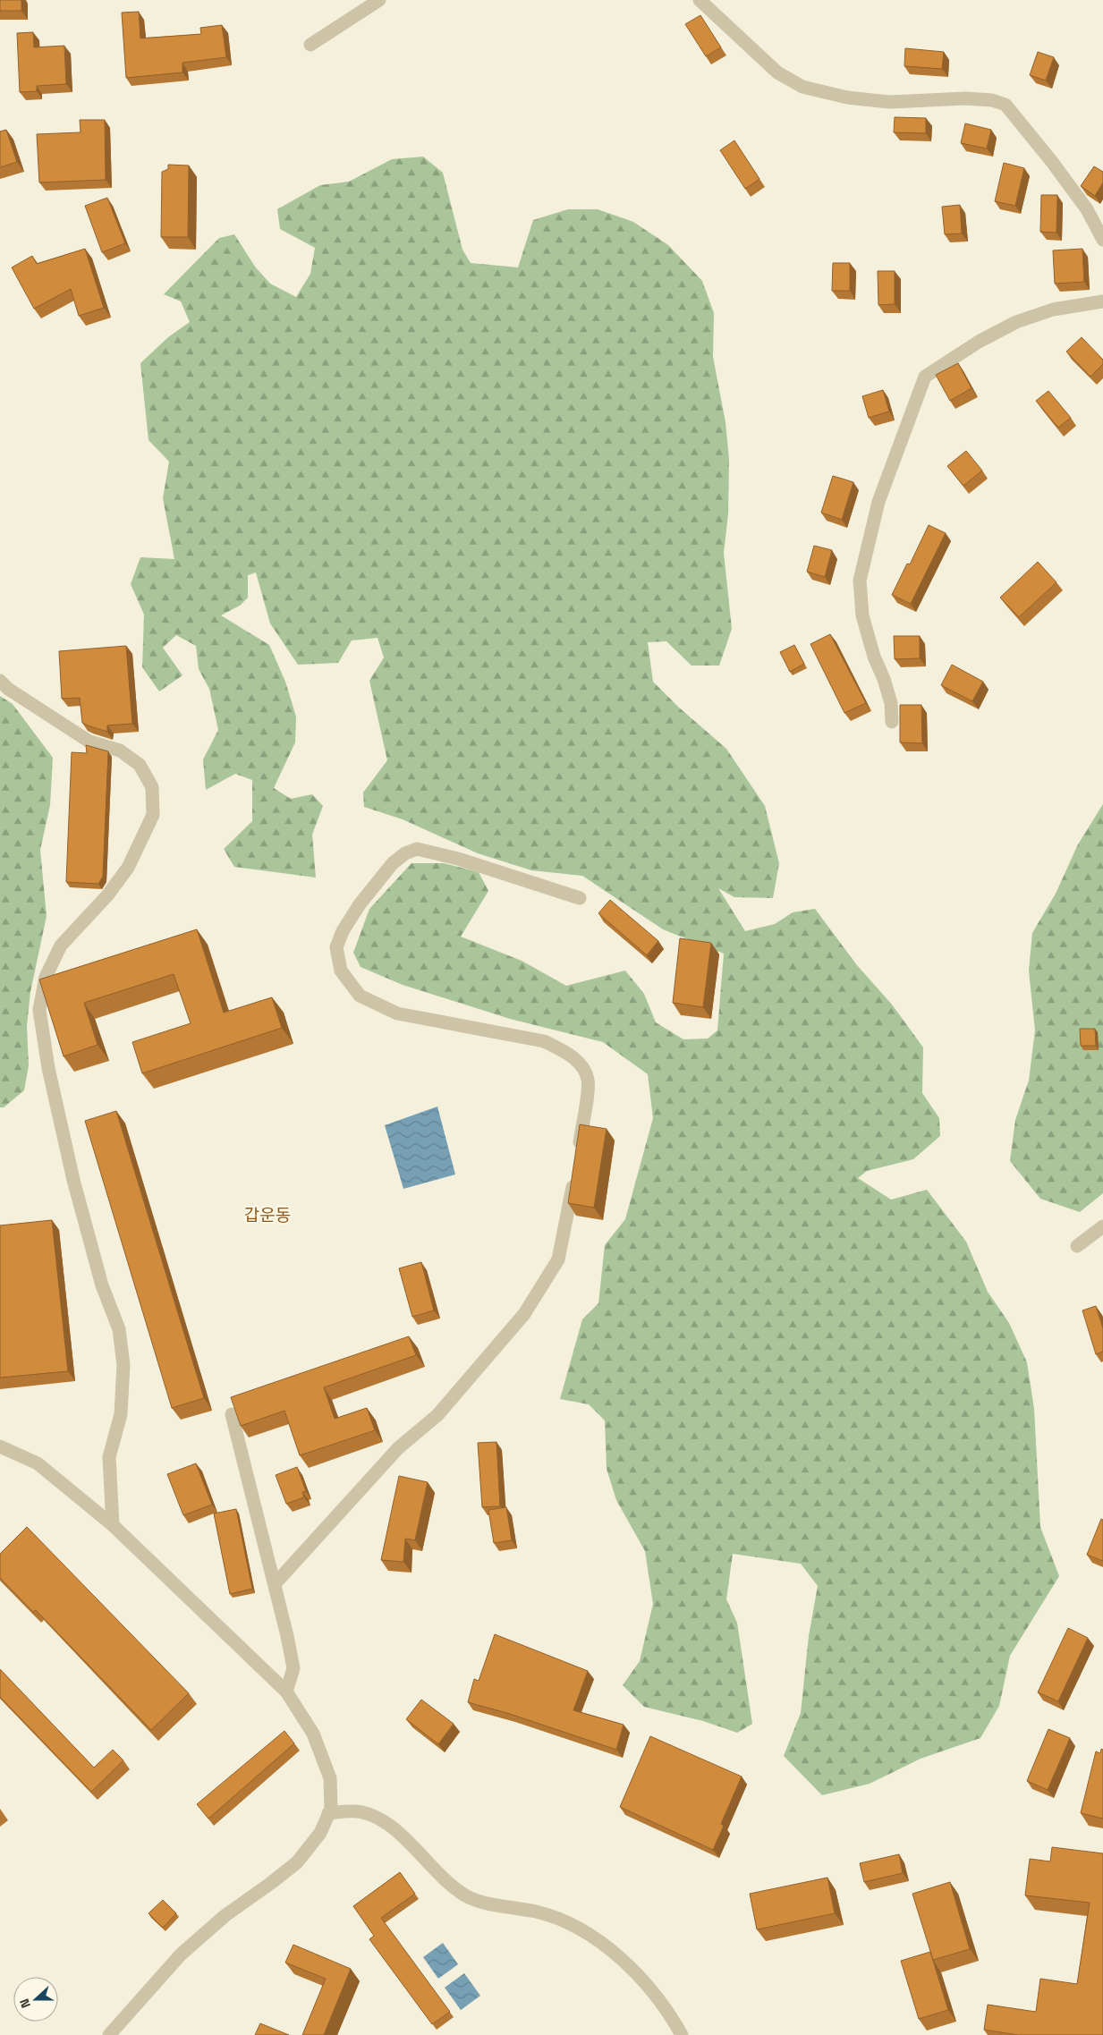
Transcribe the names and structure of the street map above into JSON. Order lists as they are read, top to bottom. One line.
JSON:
{"districts":["갑운동"],"north":"left"}
